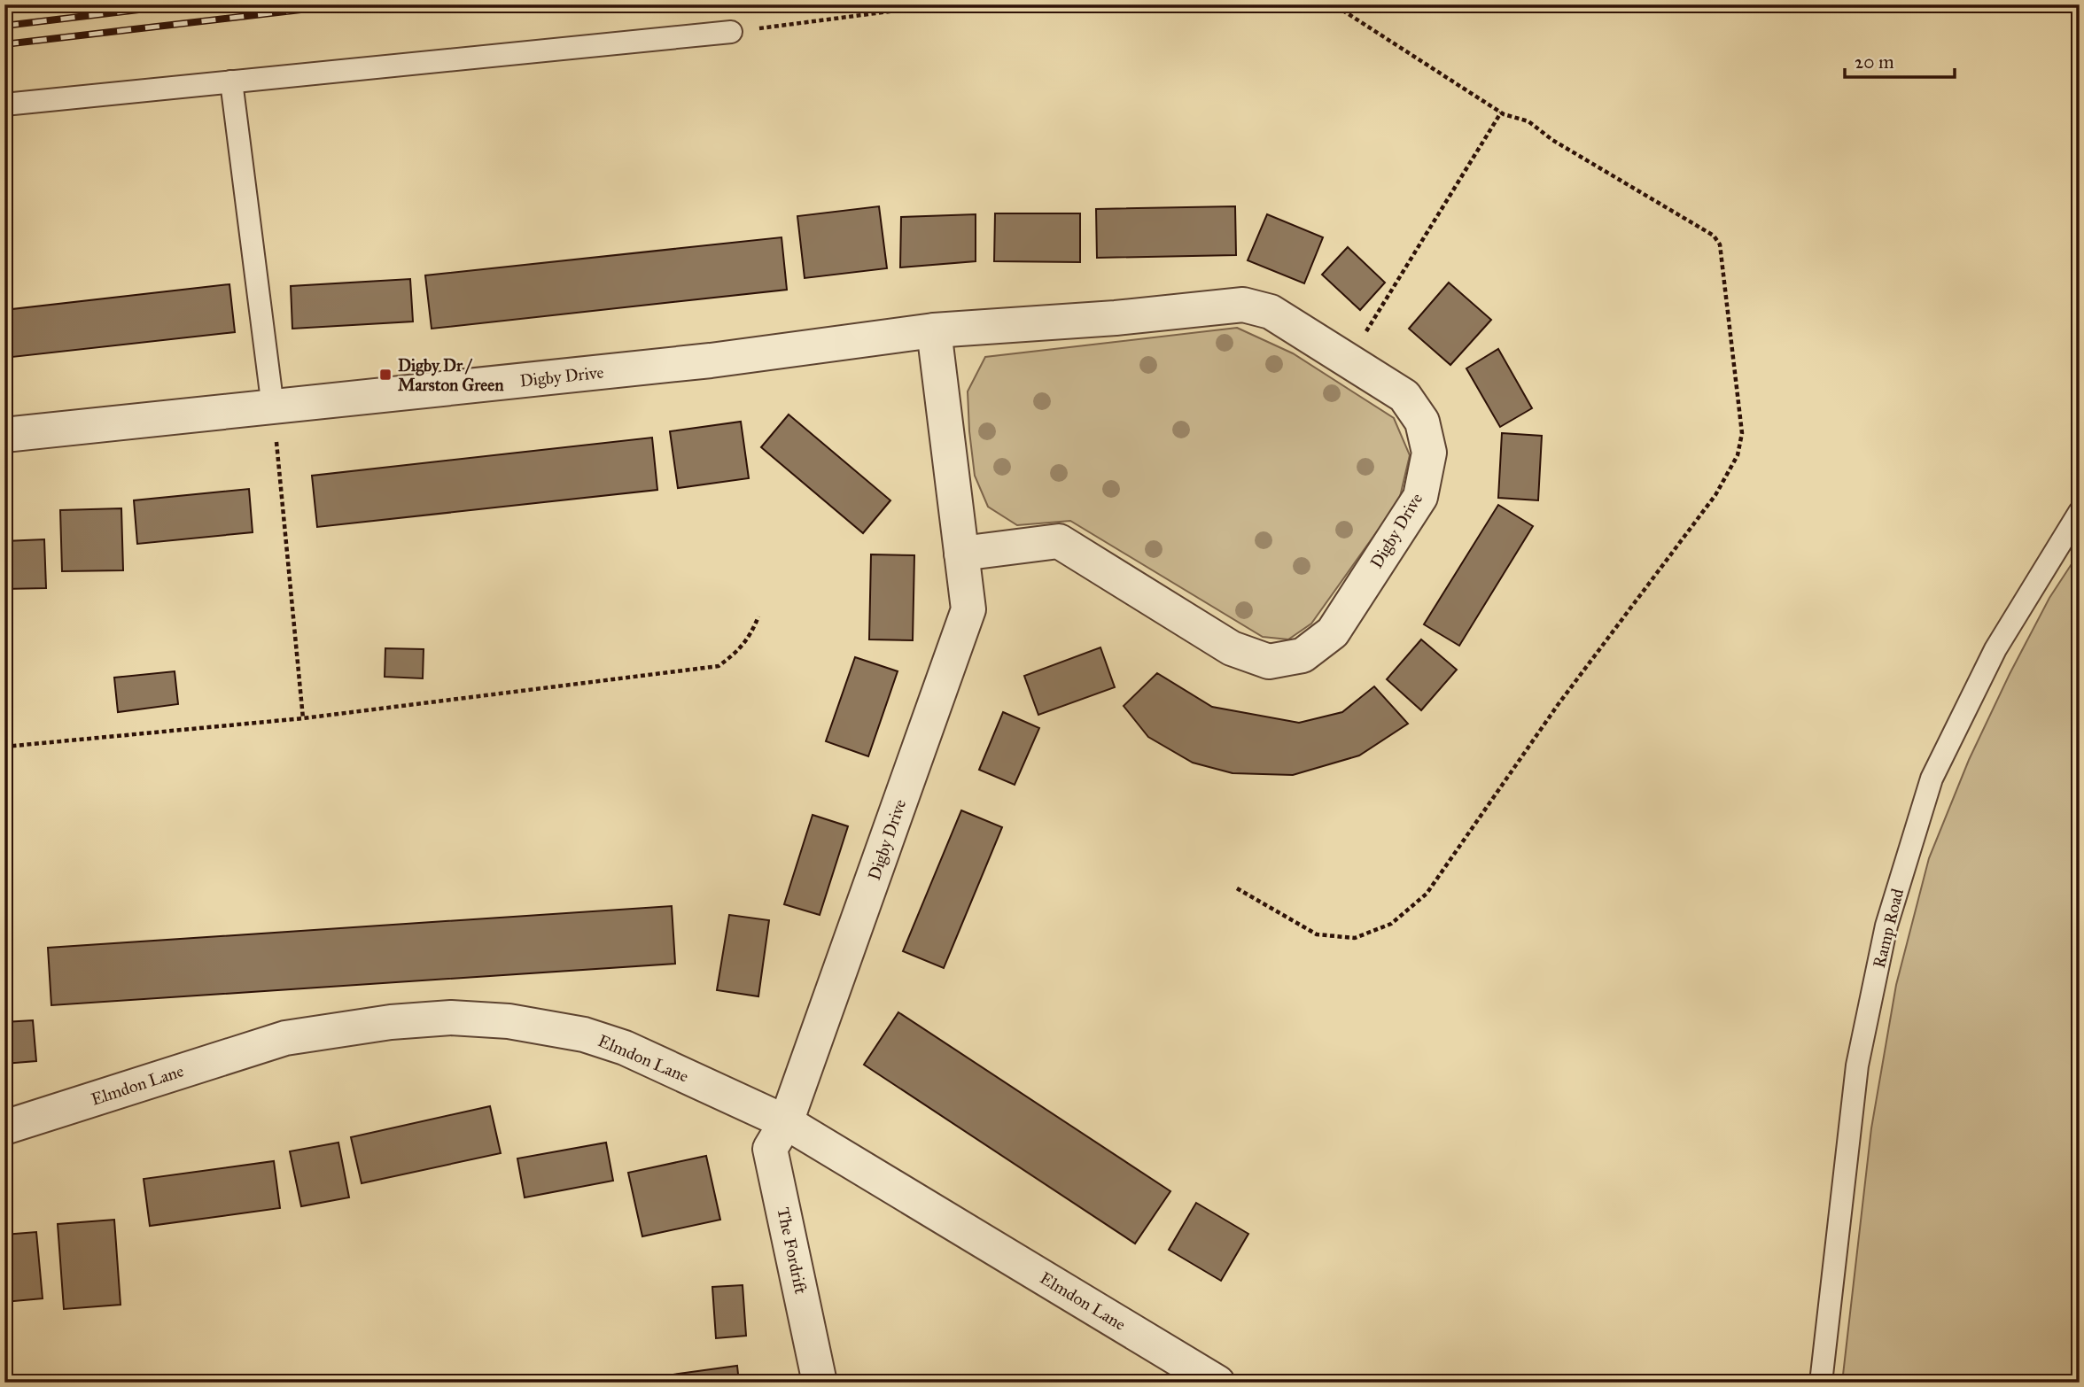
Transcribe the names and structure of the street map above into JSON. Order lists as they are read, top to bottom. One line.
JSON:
{"streets":{"street":["Digby Drive","Elmdon Lane","The Fordrift"],"lane":["Ramp Road"]},"crossings":[["Digby Drive","Elmdon Lane"],["Digby Drive","The Fordrift"],["Elmdon Lane","The Fordrift"]],"places":{"transit":["Digby Dr / Marston Green"]},"scale_bar":"20 m"}
